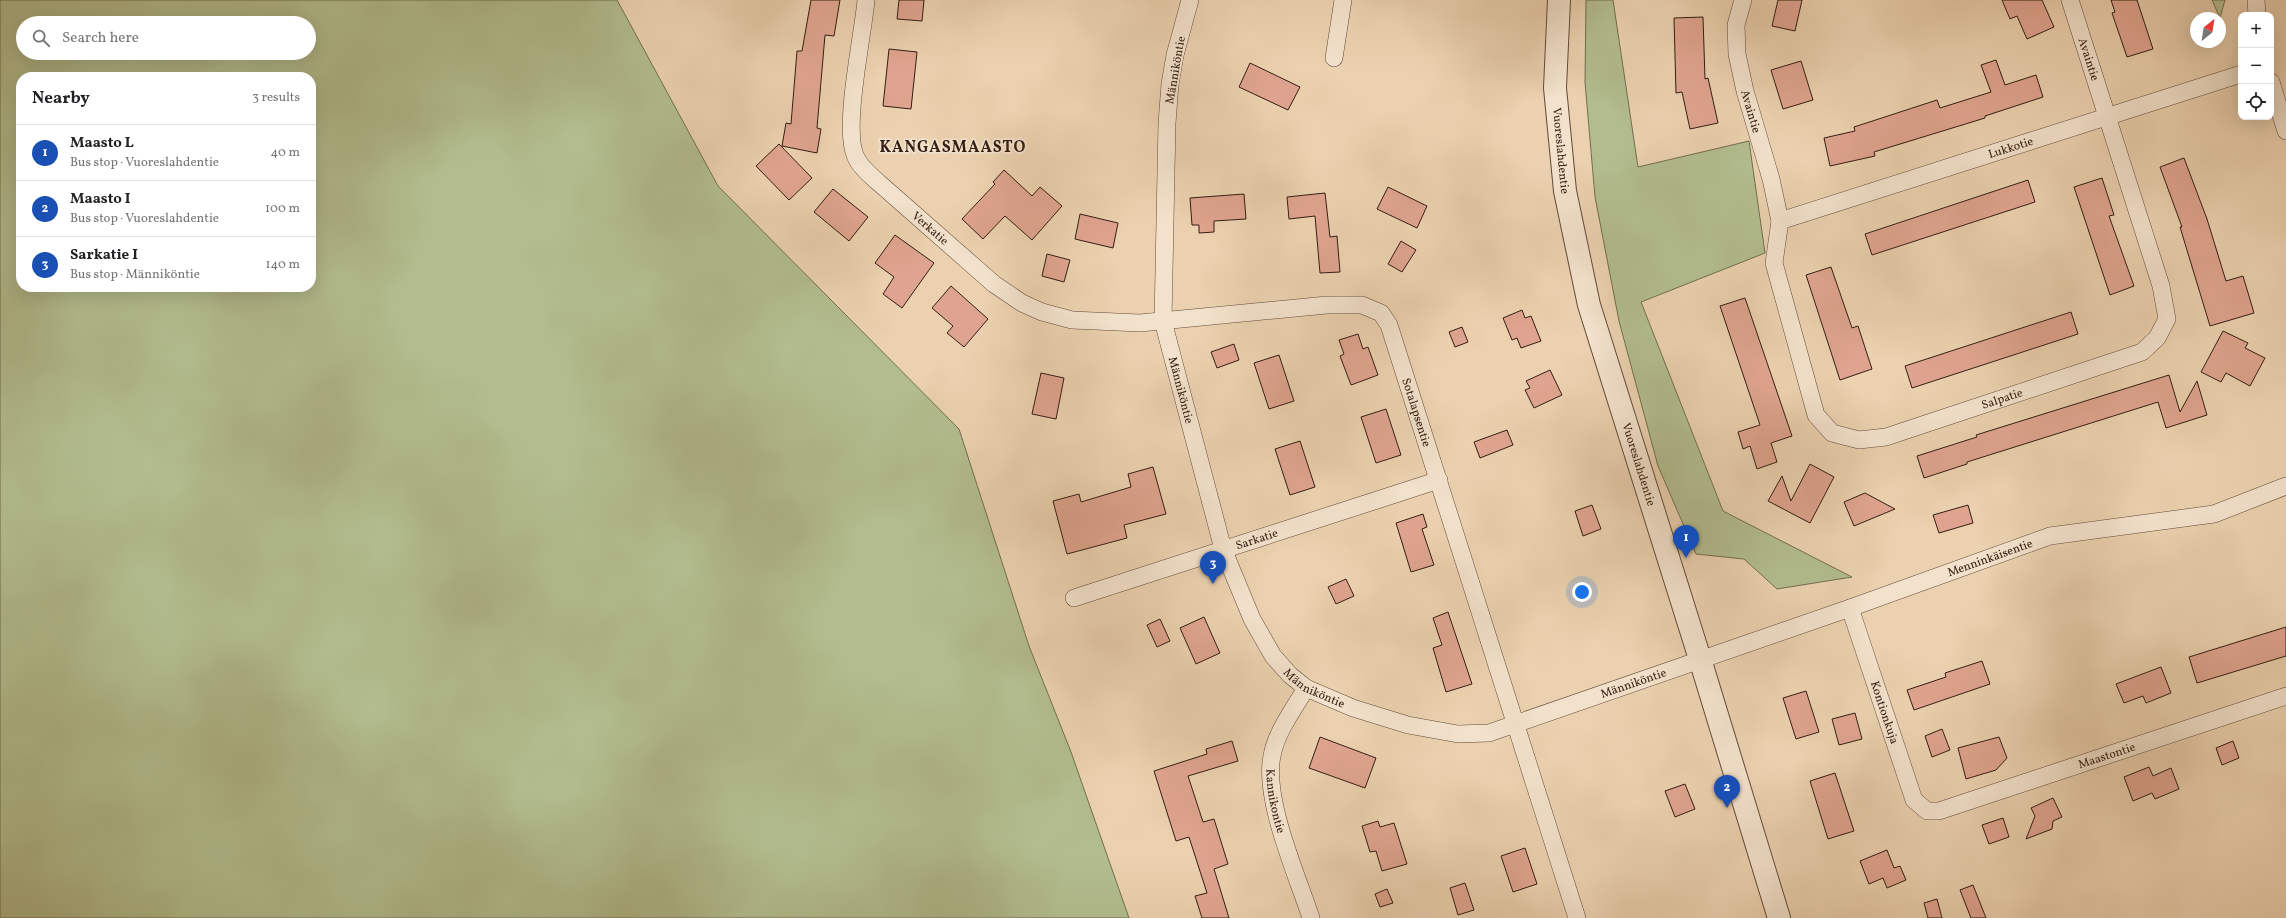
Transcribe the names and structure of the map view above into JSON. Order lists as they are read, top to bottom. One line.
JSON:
{"streets":{"street":["Avaintie","Männiköntie","Lukkotie","Vuoreslahdentie","Verkatie","Salpatie","Sotalapsentie","Sarkatie","Menninkäisentie","Kontionkuja","Maastontie","Kannikontie"]},"crossings":[["Avaintie","Lukkotie"],["Avaintie","Salpatie"],["Männiköntie","Vuoreslahdentie"],["Männiköntie","Verkatie"],["Männiköntie","Sotalapsentie"],["Männiköntie","Sarkatie"],["Männiköntie","Menninkäisentie"],["Männiköntie","Kannikontie"],["Lukkotie","Salpatie"],["Vuoreslahdentie","Menninkäisentie"],["Verkatie","Sotalapsentie"],["Sotalapsentie","Sarkatie"],["Menninkäisentie","Kontionkuja"],["Kontionkuja","Maastontie"]],"districts":["KANGASMAASTO"],"north":"top right","page":{"map_buttons":["+","−"],"search":"Search here","heading":["Nearby","3 results"],"list":[{"mark":"1","name":"Maasto L","note":"Bus stop · Vuoreslahdentie","value":"40 m"},{"mark":"2","name":"Maasto I","note":"Bus stop · Vuoreslahdentie","value":"100 m"},{"mark":"3","name":"Sarkatie I","note":"Bus stop · Männiköntie","value":"140 m"}],"pins":["1","3","2"]}}
